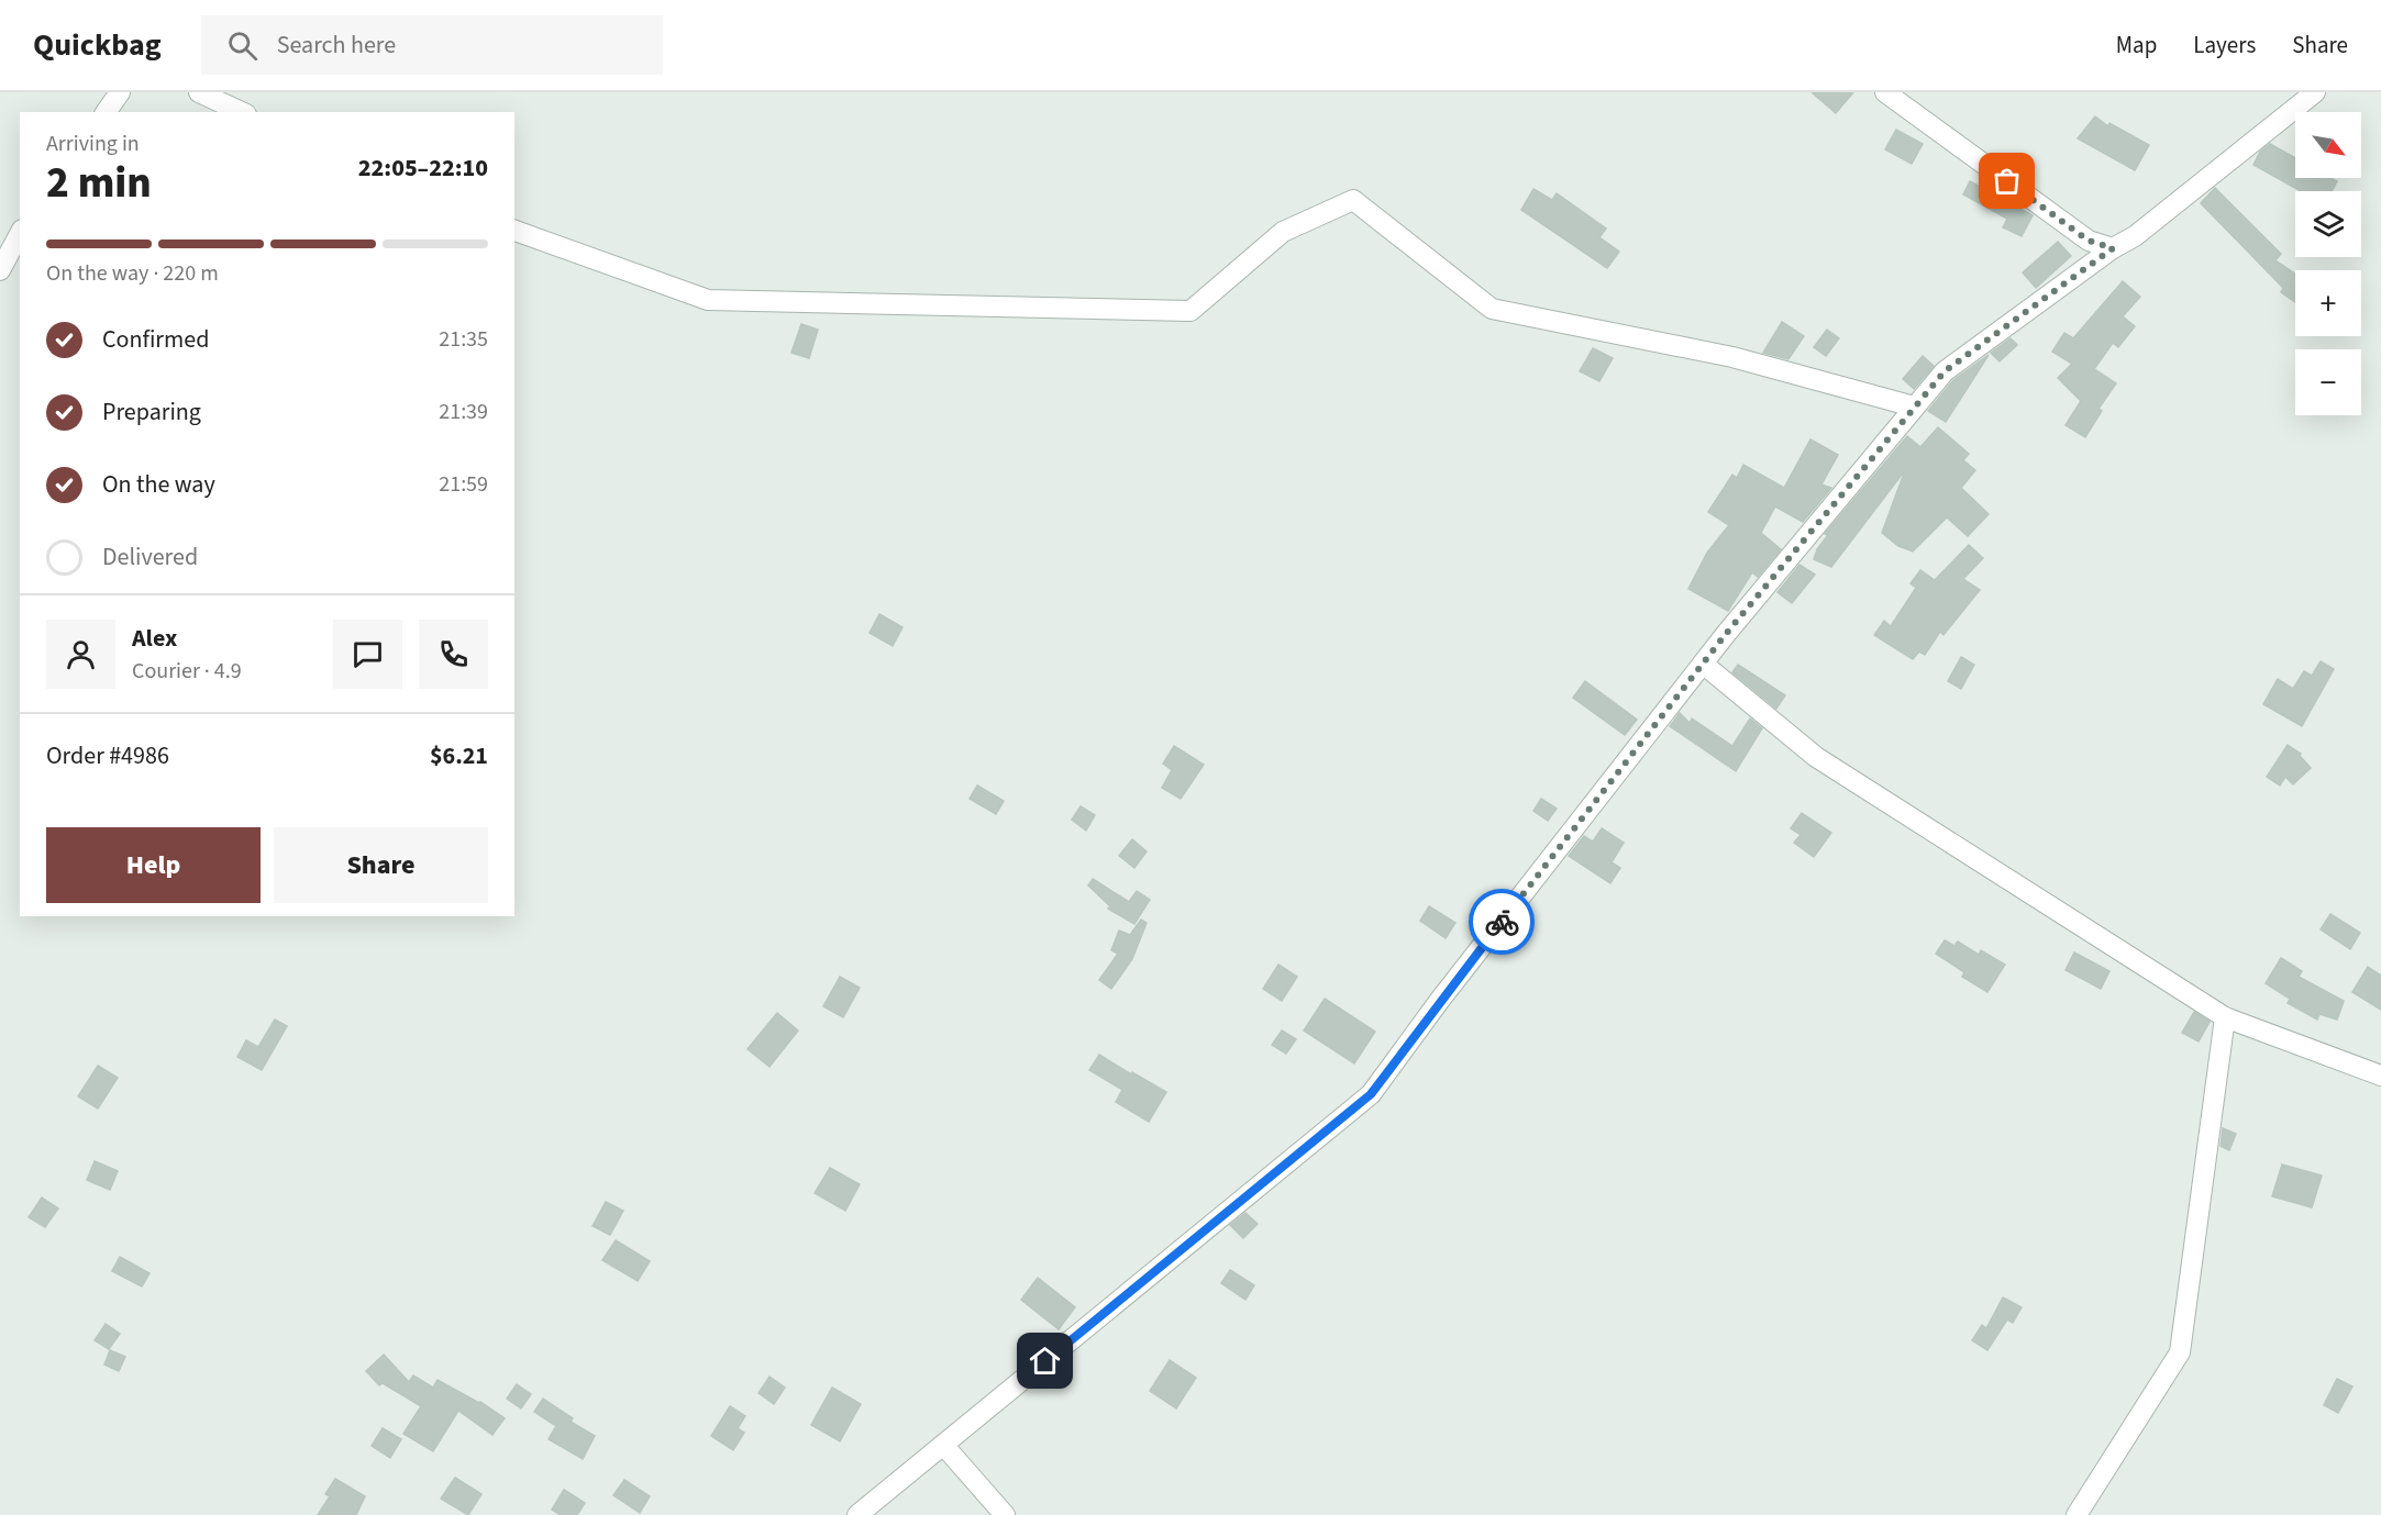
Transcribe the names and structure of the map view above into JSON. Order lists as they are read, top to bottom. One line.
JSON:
{"north":"bottom right","page":{"header":"Quickbag","search":"Search here","nav":["Map","Layers","Share"],"map_buttons":["+","−"],"heading":["2 min","Arriving in","22:05–22:10"],"panel":["Alex","Courier · 4.9","Order #4986","$6.21"],"bar":"On the way · 220 m","list":[["Confirmed","21:35"],["Preparing","21:39"],["On the way","21:59"],"Delivered"],"buttons":["Help","Share"]}}
